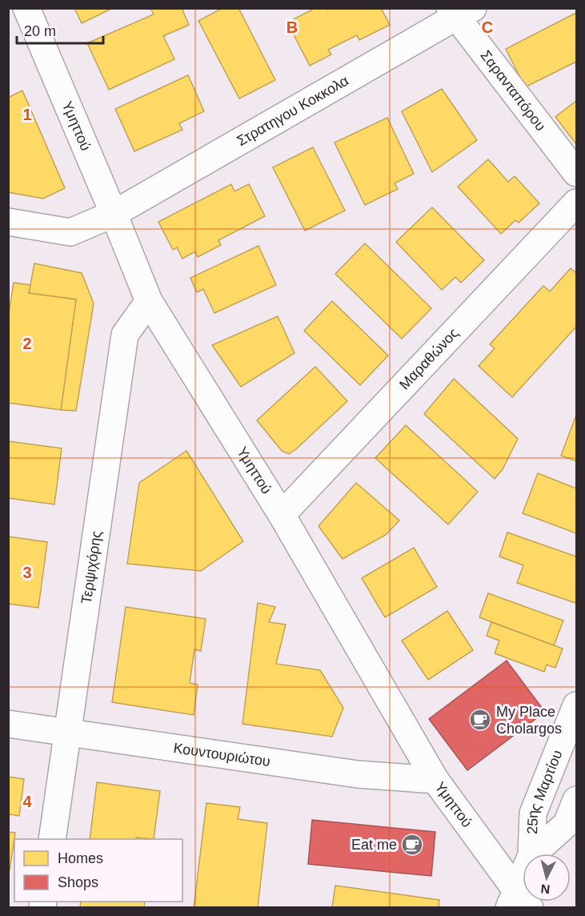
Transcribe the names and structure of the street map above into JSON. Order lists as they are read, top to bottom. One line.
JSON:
{"streets":{"street":["Σαρανταπόρου","Στρατηγου Κοκκολα","Υμηττού","Μαραθώνος","Τερψιχόρης","Κουντουριώτου","25ης Μαρτίου"]},"crossings":[["Σαρανταπόρου","Στρατηγου Κοκκολα"],["Στρατηγου Κοκκολα","Υμηττού"],["Υμηττού","Μαραθώνος"],["Υμηττού","Τερψιχόρης"],["Υμηττού","Κουντουριώτου"],["Υμηττού","25ης Μαρτίου"],["Τερψιχόρης","Κουντουριώτου"]],"places":{"cafe":["My Place Cholargos","Eat me"]},"legend":["Homes","Shops"],"scale_bar":"20 m","north":"bottom","grid":{"columns":["B","C"],"rows":["1","2","3","4"]}}
